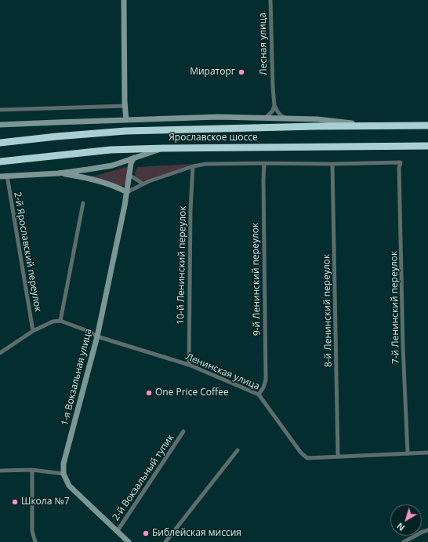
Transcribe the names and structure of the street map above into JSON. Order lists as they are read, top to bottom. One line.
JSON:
{"streets":{"highway":["Ярославское шоссе"],"street":["Лесная улица","2-й Ярославский переулок","10-й Ленинский переулок","9-й Ленинский переулок","7-й Ленинский переулок","8-й Ленинский переулок","Ленинская улица","1-я Вокзальная улица","2-й Вокзальный тупик"]},"crossings":[["10-й Ленинский переулок","Ленинская улица"],["9-й Ленинский переулок","Ленинская улица"],["7-й Ленинский переулок","8-й Ленинский переулок"],["7-й Ленинский переулок","Ленинская улица"],["8-й Ленинский переулок","Ленинская улица"],["Ленинская улица","1-я Вокзальная улица"]],"places":["Мираторг","One Price Coffee","Школа №7","Библейская миссия"],"north":"bottom left"}
